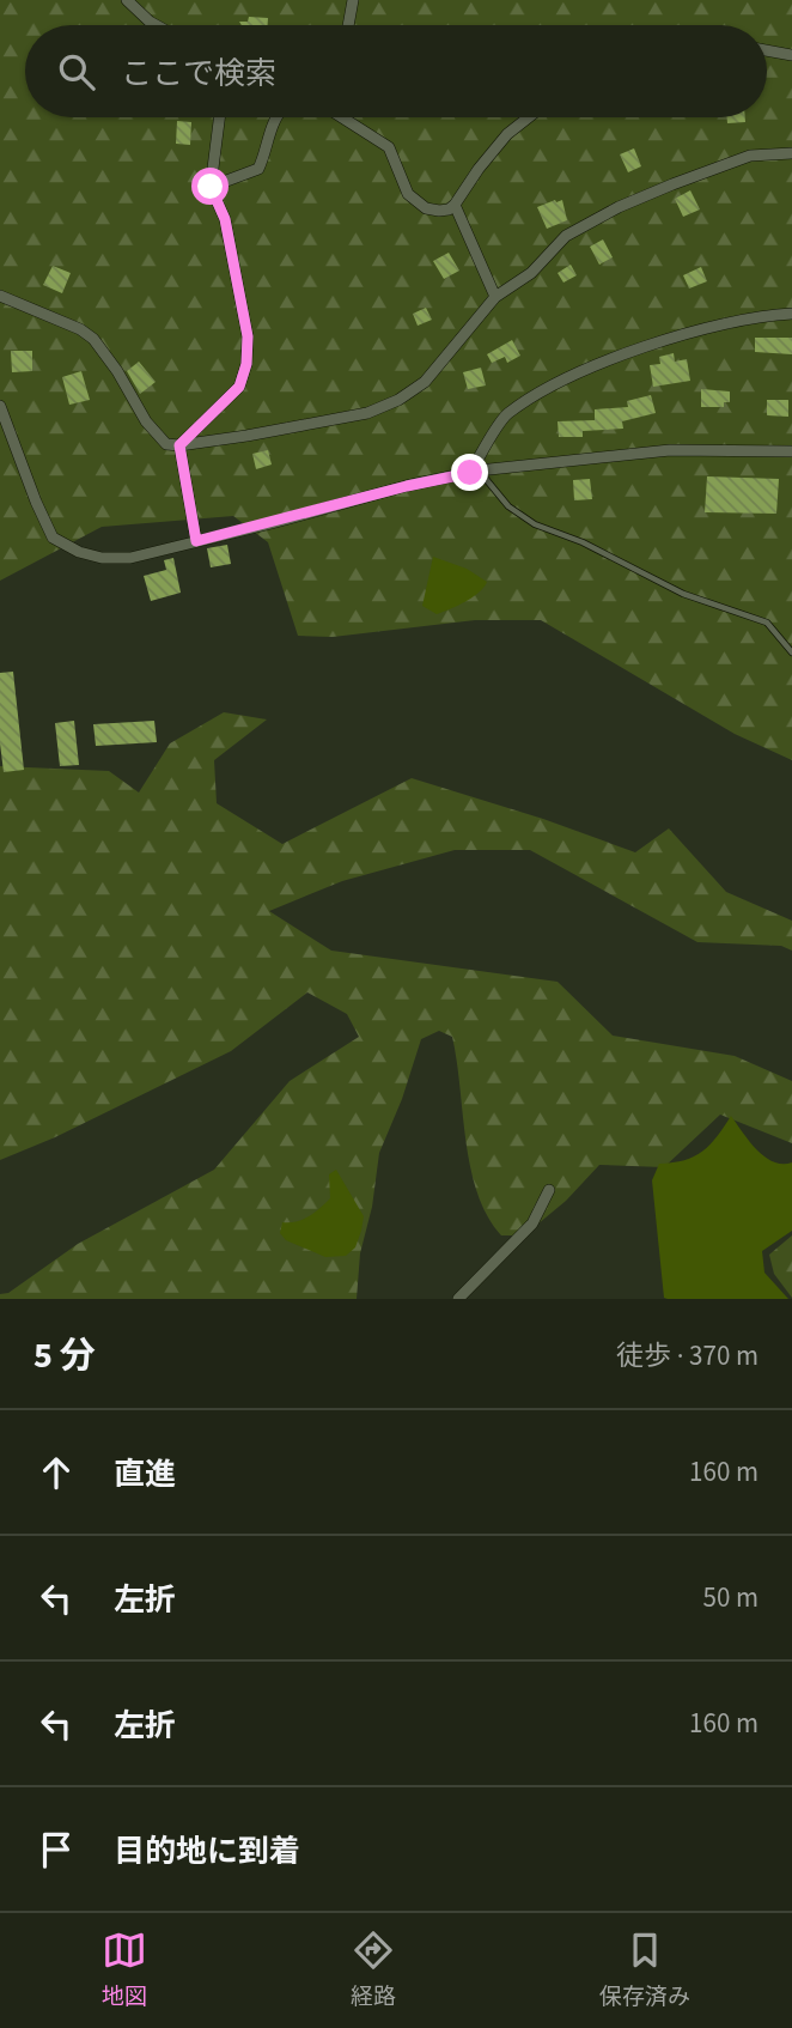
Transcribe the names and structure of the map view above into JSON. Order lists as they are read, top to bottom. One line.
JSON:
{"page":{"search":"ここで検索","heading":["5 分","徒歩 · 370 m"],"list":[["直進","160 m"],["左折","50 m"],["左折","160 m"],"目的地に到着"],"nav":["地図","経路","保存済み"]}}
